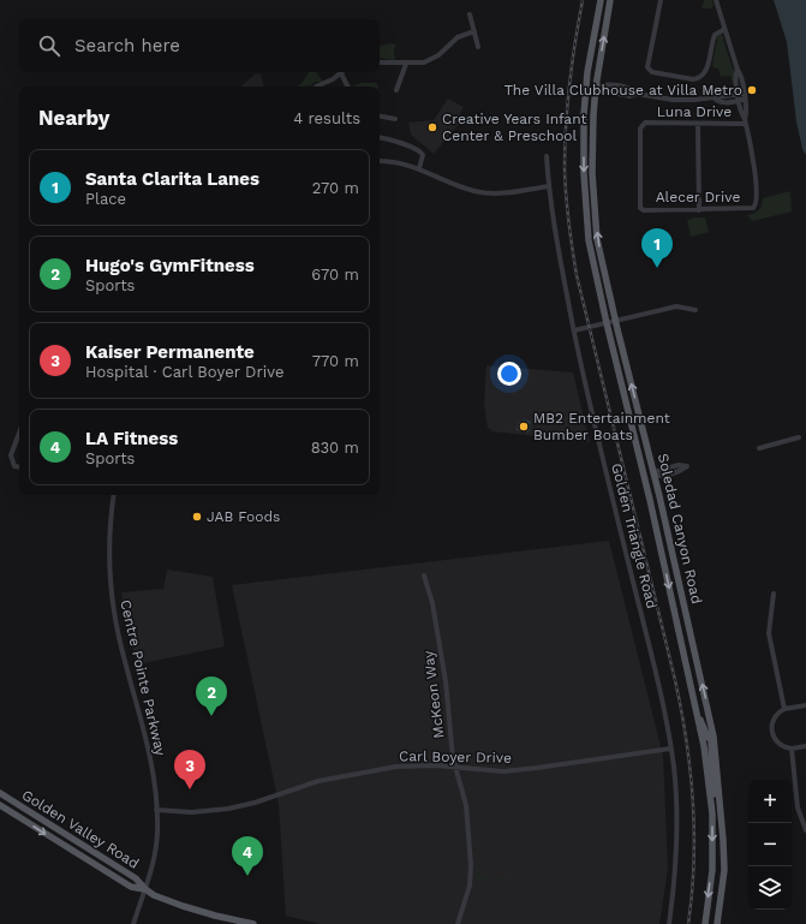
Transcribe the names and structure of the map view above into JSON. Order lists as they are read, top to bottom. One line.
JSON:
{"streets":{"main road":["Soledad Canyon Road","Golden Valley Road"],"street":["Luna Drive","Alecer Drive","Golden Triangle Road","Centre Pointe Parkway","McKeon Way","Carl Boyer Drive"]},"crossings":[["Luna Drive","Alecer Drive"],["Golden Triangle Road","Carl Boyer Drive"],["Centre Pointe Parkway","Carl Boyer Drive"],["Centre Pointe Parkway","Golden Valley Road"],["McKeon Way","Carl Boyer Drive"]],"places":["The Villa Clubhouse at Villa Metro","Creative Years Infant Center & Preschool","MB2 Entertainment Bumber Boats","JAB Foods"],"page":{"search":"Search here","heading":["Nearby","4 results"],"list":[{"mark":"1","name":"Santa Clarita Lanes","note":"Place","value":"270 m"},{"mark":"2","name":"Hugo's GymFitness","note":"Sports","value":"670 m"},{"mark":"3","name":"Kaiser Permanente","note":"Hospital · Carl Boyer Drive","value":"770 m"},{"mark":"4","name":"LA Fitness","note":"Sports","value":"830 m"}],"pins":["1","2","3","4"],"map_buttons":["+","−"]}}
